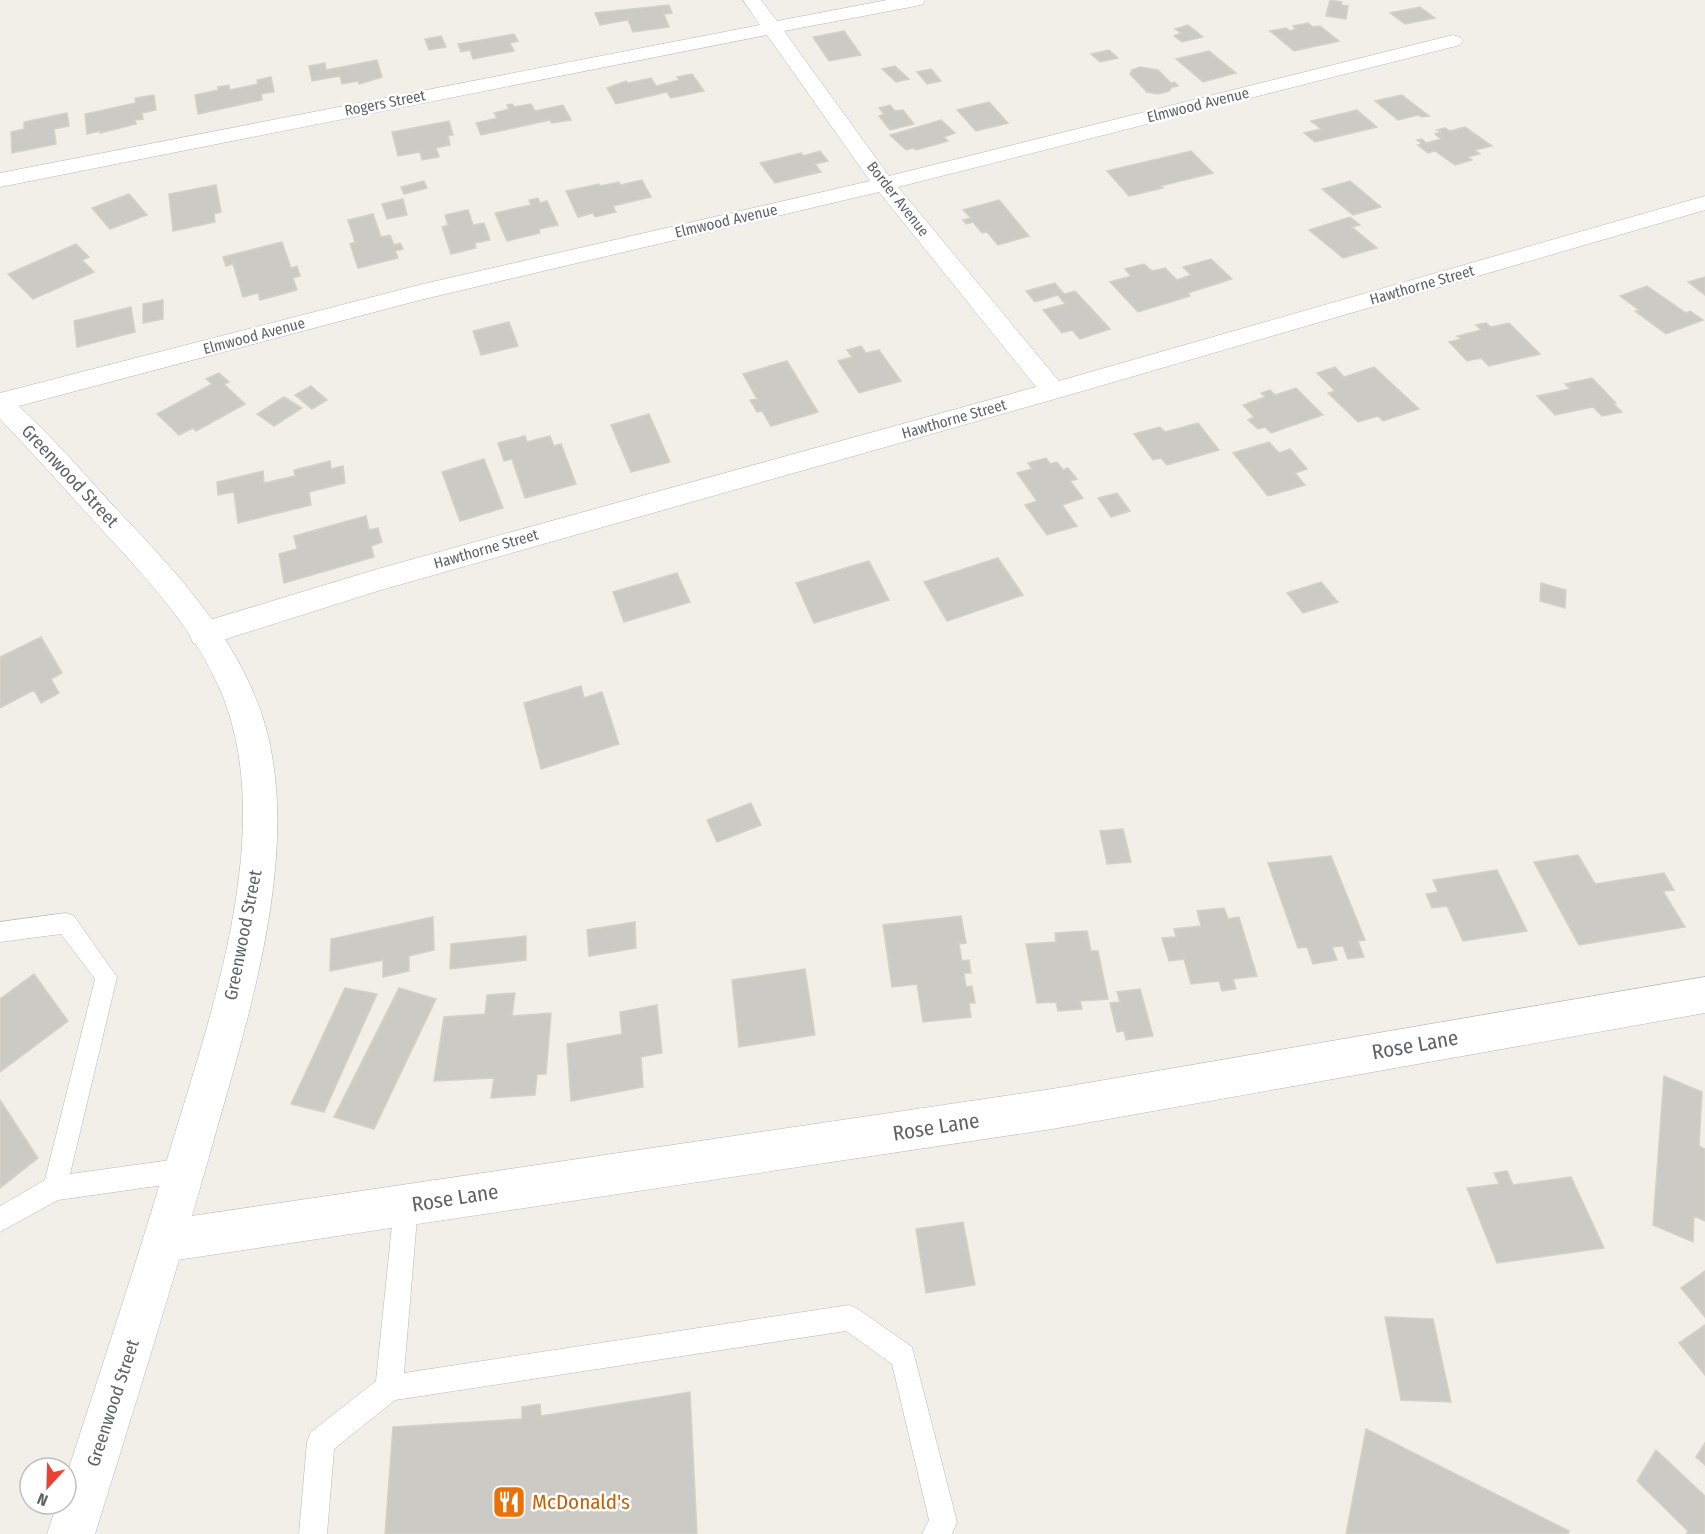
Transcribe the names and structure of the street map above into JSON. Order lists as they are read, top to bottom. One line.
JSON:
{"streets":{"street":["Rogers Street","Elmwood Avenue","Border Avenue","Hawthorne Street","Greenwood Street","Rose Lane"]},"crossings":[["Rogers Street","Border Avenue"],["Elmwood Avenue","Border Avenue"],["Elmwood Avenue","Greenwood Street"],["Border Avenue","Hawthorne Street"],["Hawthorne Street","Greenwood Street"],["Greenwood Street","Rose Lane"]],"places":{"restaurant":["McDonald's"]},"north":"bottom"}
